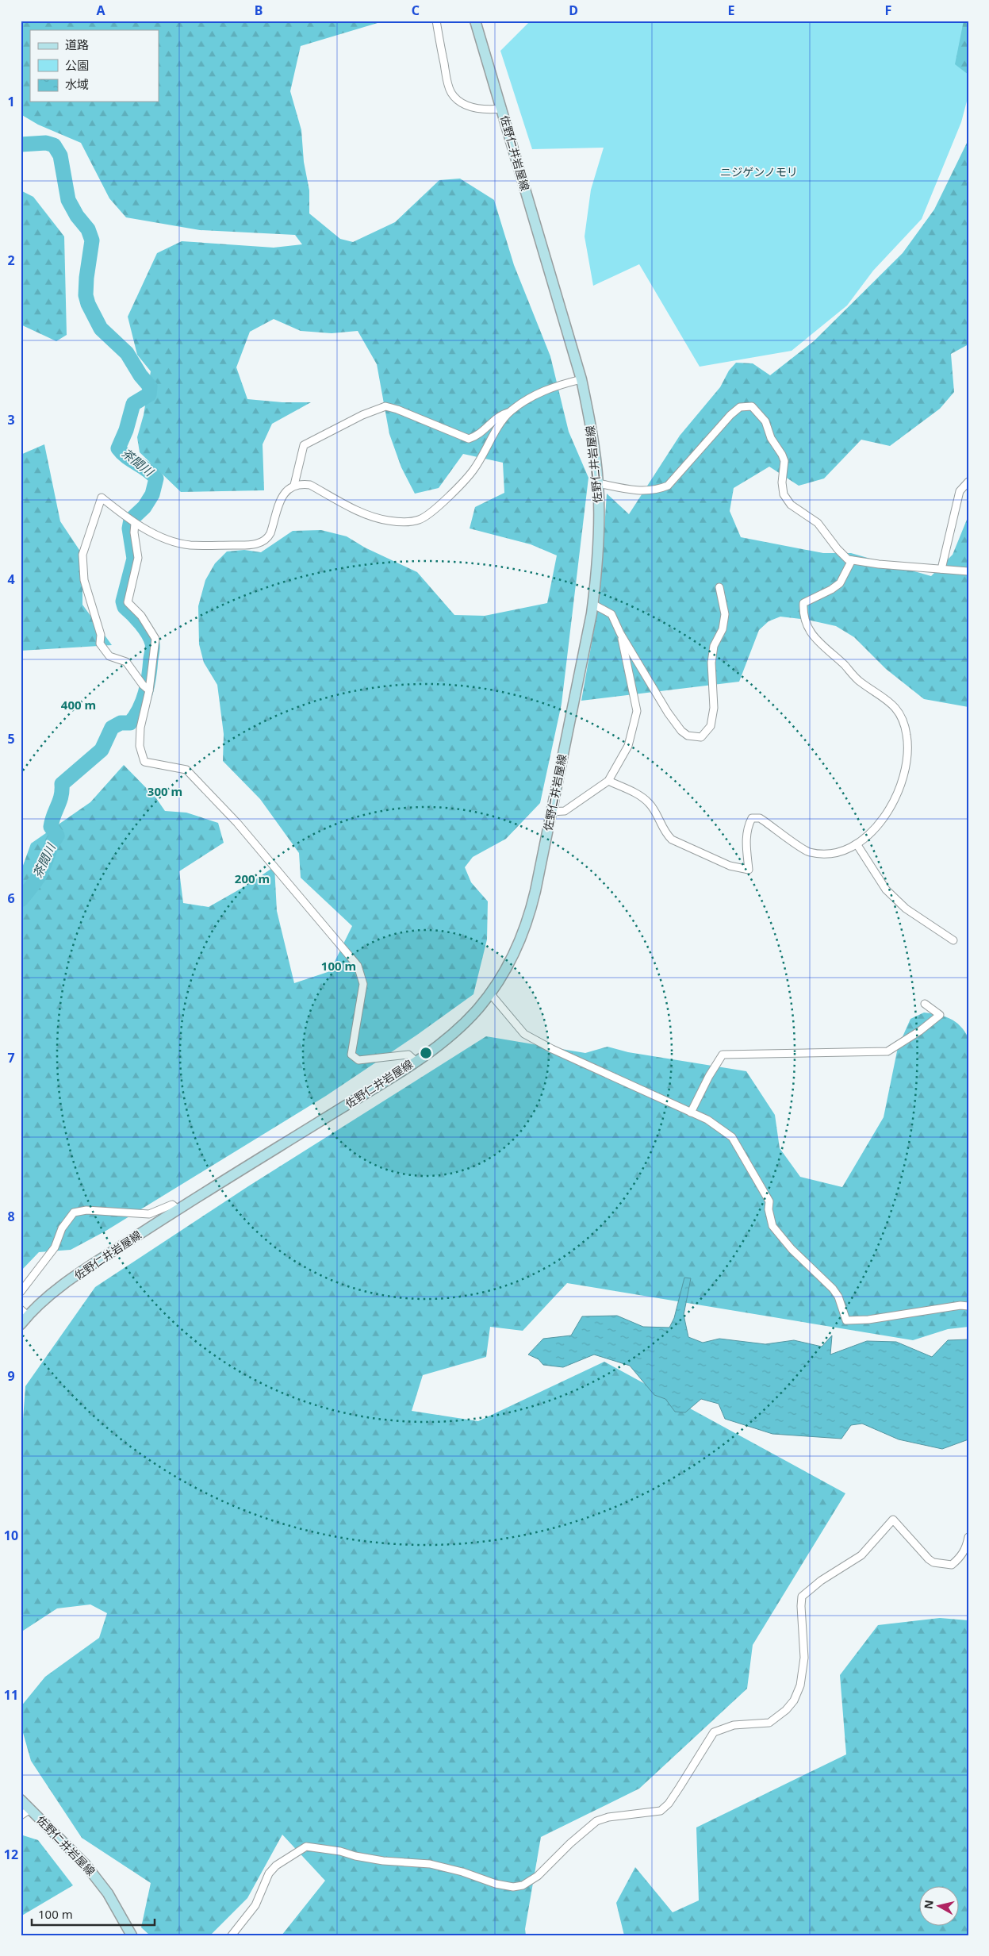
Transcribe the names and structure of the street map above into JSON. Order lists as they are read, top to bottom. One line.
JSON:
{"streets":{"main road":["佐野仁井岩屋線"]},"water":["茶間川"],"parks":["ニジゲンノモリ"],"legend":["道路","公園","水域"],"scale_bar":"100 m","north":"left","grid":{"columns":["A","B","C","D","E","F"],"rows":["1","2","3","4","5","6","7","8","9","10","11","12"]},"rings":["400 m","300 m","200 m","100 m"]}
